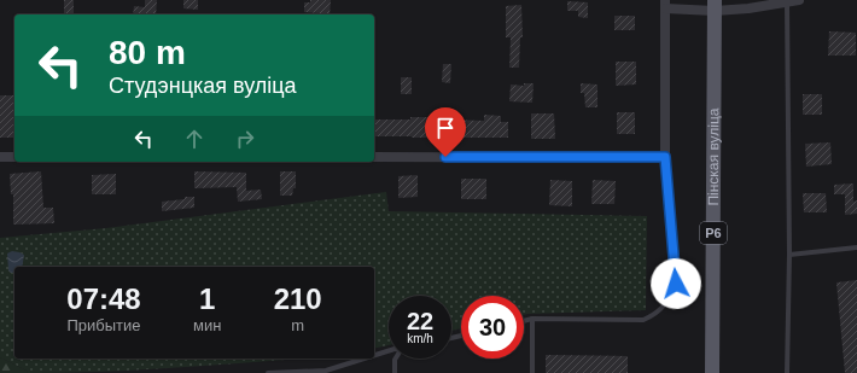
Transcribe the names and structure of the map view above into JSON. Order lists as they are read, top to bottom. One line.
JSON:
{"streets":{"main road":["Пінская вуліца","Р6"]},"page":{"turn":["80 m","Студэнцкая вуліца"],"eta":["07:48","Прибытие","1","мин","210","m"],"speed":"22 km/h","limit":"30"}}
